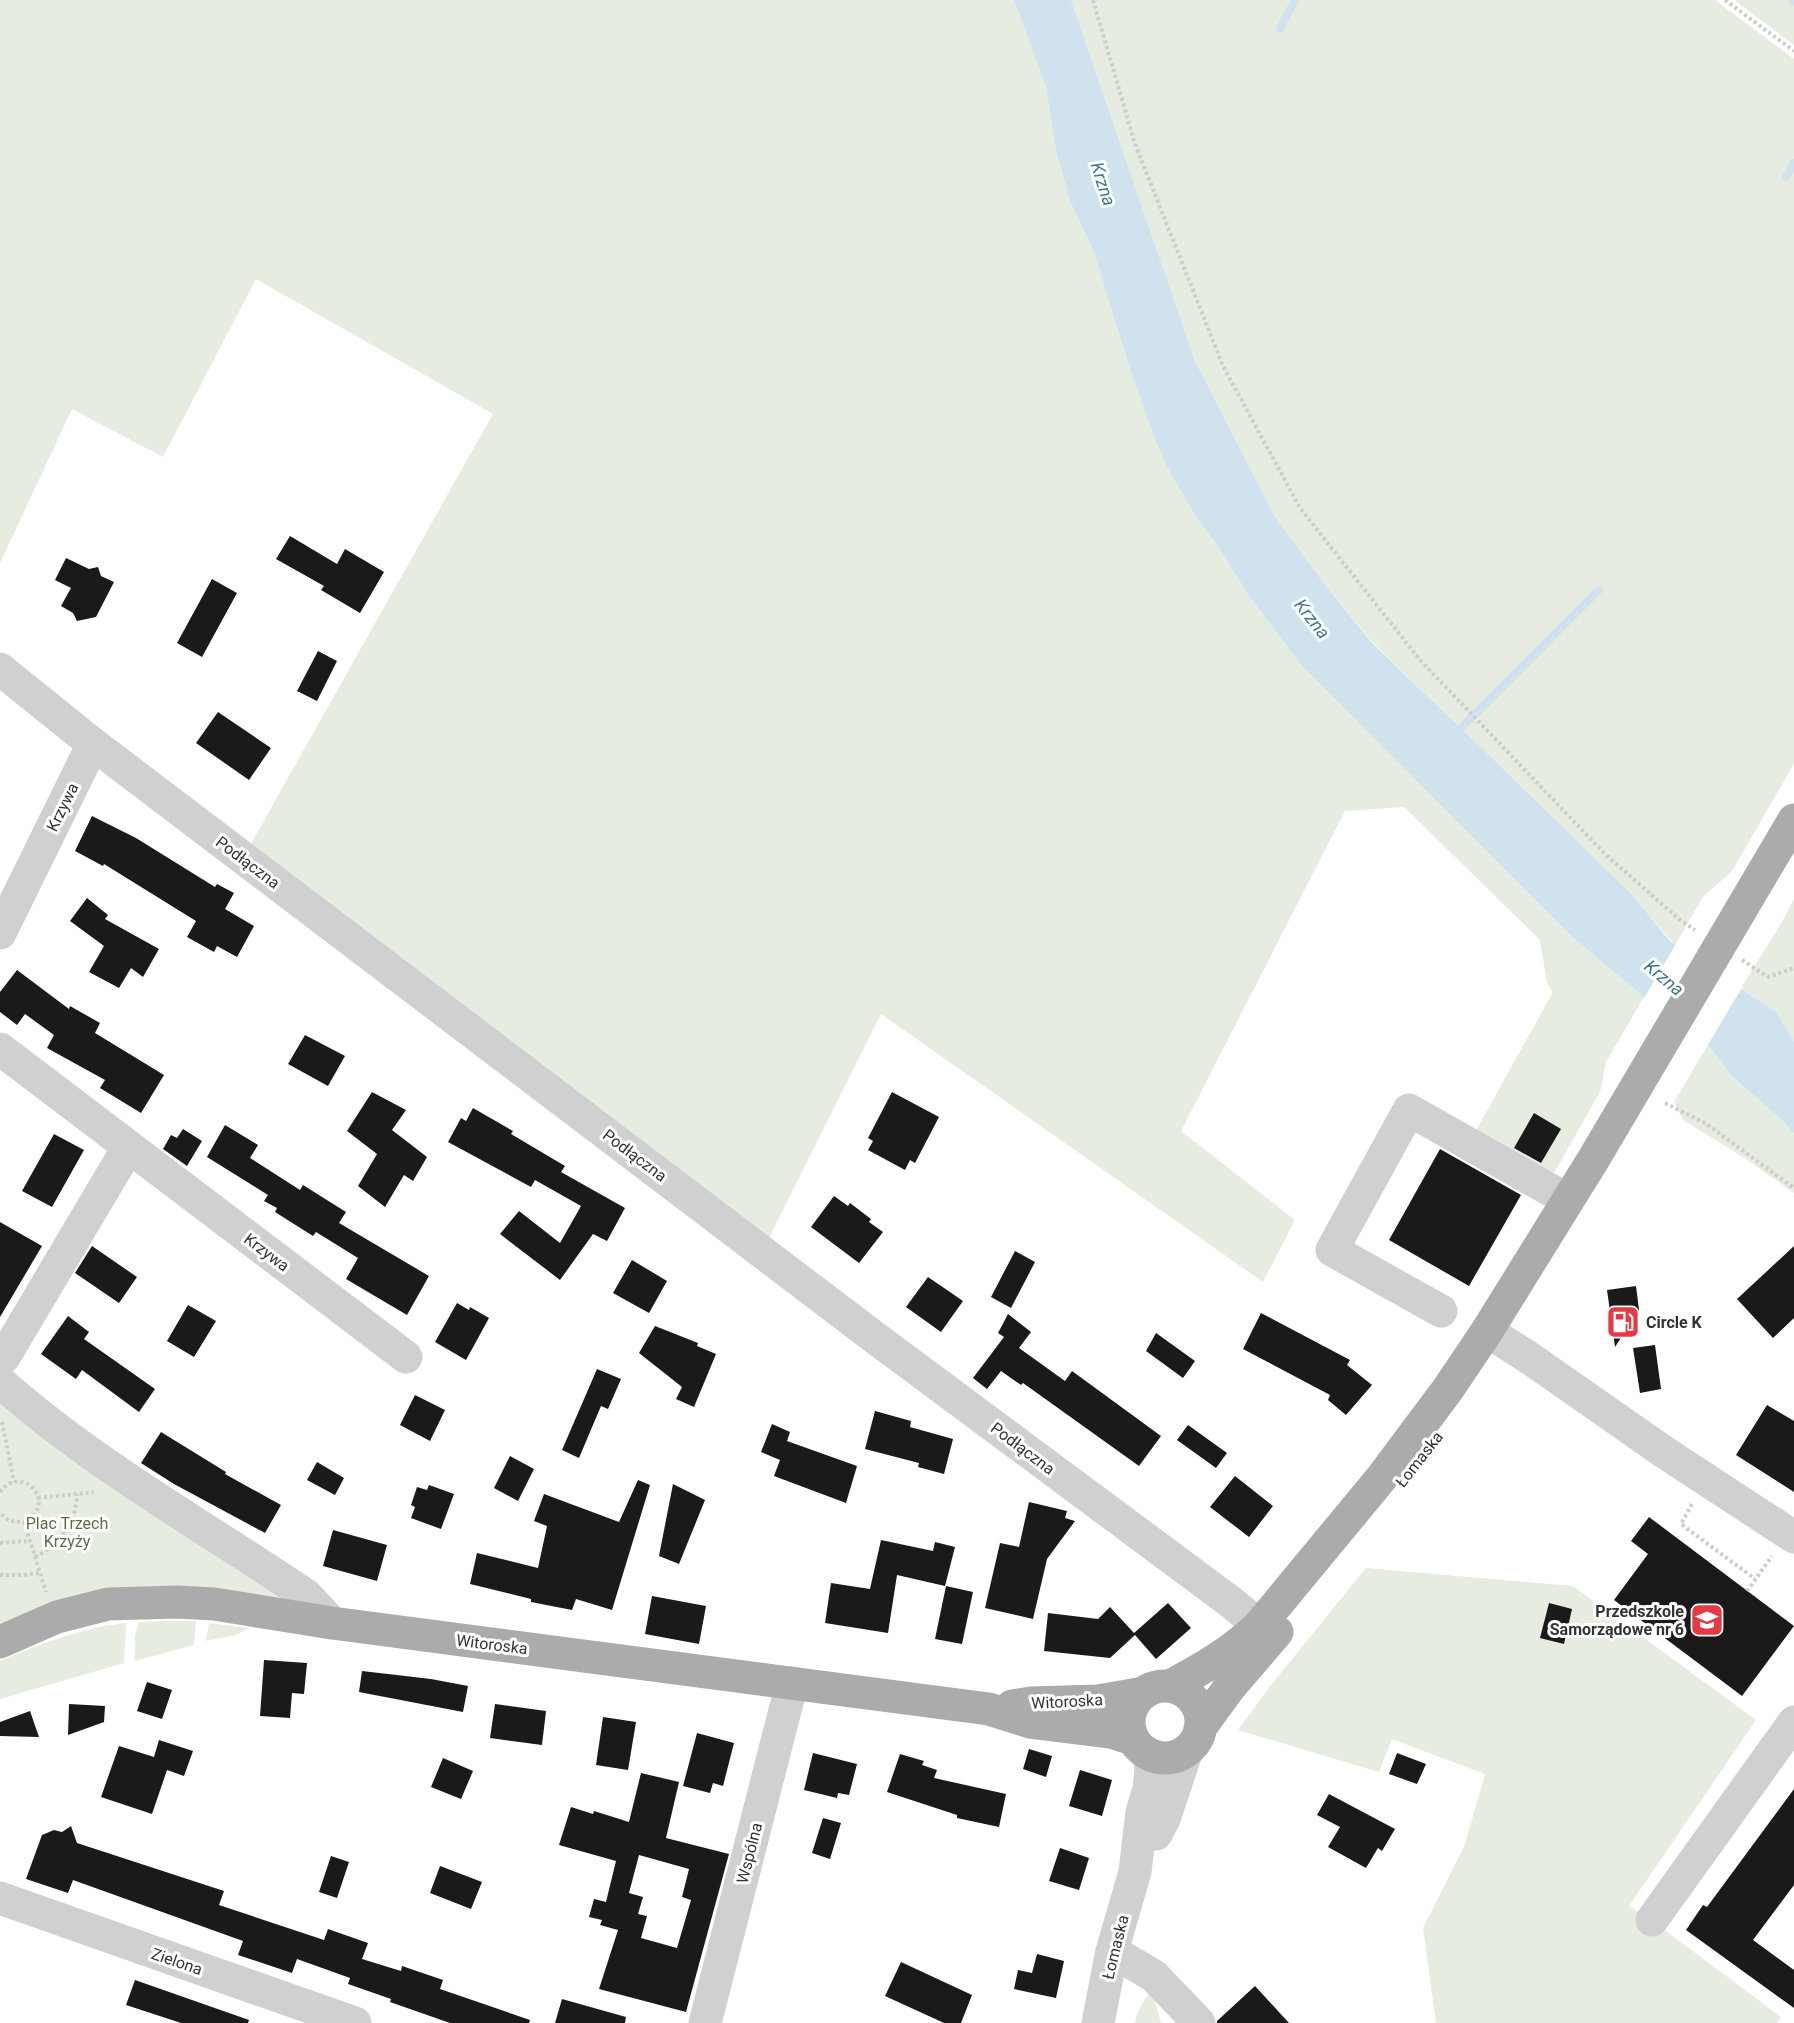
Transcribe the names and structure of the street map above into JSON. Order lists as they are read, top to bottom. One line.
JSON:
{"streets":{"main road":["Łomaska","Witoroska"],"street":["Krzywa","Podłączna","Wspólna","Zielona"]},"crossings":[["Krzywa","Podłączna"],["Podłączna","Łomaska"],["Podłączna","Witoroska"],["Łomaska","Witoroska"],["Witoroska","Wspólna"]],"water":["Krzna"],"parks":["Plac Trzech Krzyży"],"places":{"fuel station":["Circle K"],"school or university":["Przedszkole Samorządowe nr 6"]}}
